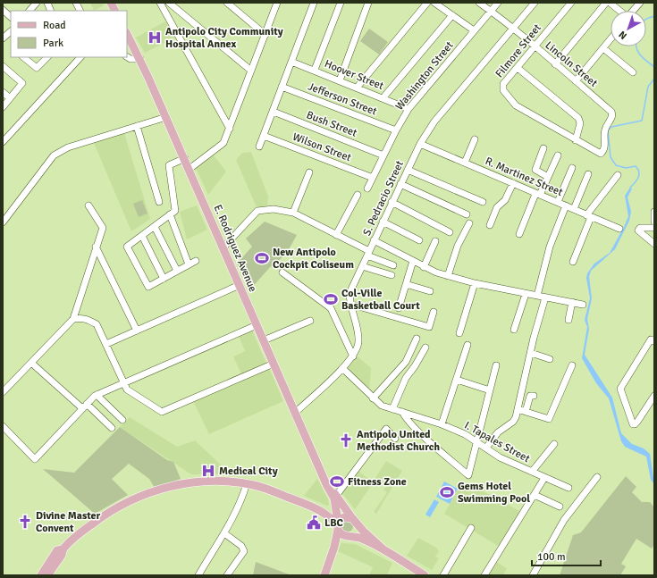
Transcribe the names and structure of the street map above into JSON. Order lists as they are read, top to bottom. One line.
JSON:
{"streets":{"main road":["E. Rodriguez Avenue"],"street":["Filmore Street","Lincoln Street","Hoover Street","Washington Street","Jefferson Street","Bush Street","Wilson Street","R. Martinez Street","S. Pedracio Street","I. Tapales Street"]},"crossings":[["Filmore Street","Lincoln Street"],["Lincoln Street","Washington Street"],["Lincoln Street","S. Pedracio Street"],["Hoover Street","Washington Street"],["Washington Street","Jefferson Street"],["Washington Street","Bush Street"],["Washington Street","Wilson Street"],["R. Martinez Street","S. Pedracio Street"],["S. Pedracio Street","E. Rodriguez Avenue"],["S. Pedracio Street","I. Tapales Street"]],"places":{"hospital":["Antipolo City Community Hospital Annex","Medical City"],"sports":["New Antipolo Cockpit Coliseum","Col-Ville Basketball Court","Fitness Zone","Gems Hotel Swimming Pool"],"church":["Antipolo United Methodist Church","Divine Master Convent"],"public building":["LBC"]},"legend":["Road","Park"],"scale_bar":"100 m","north":"bottom left"}
